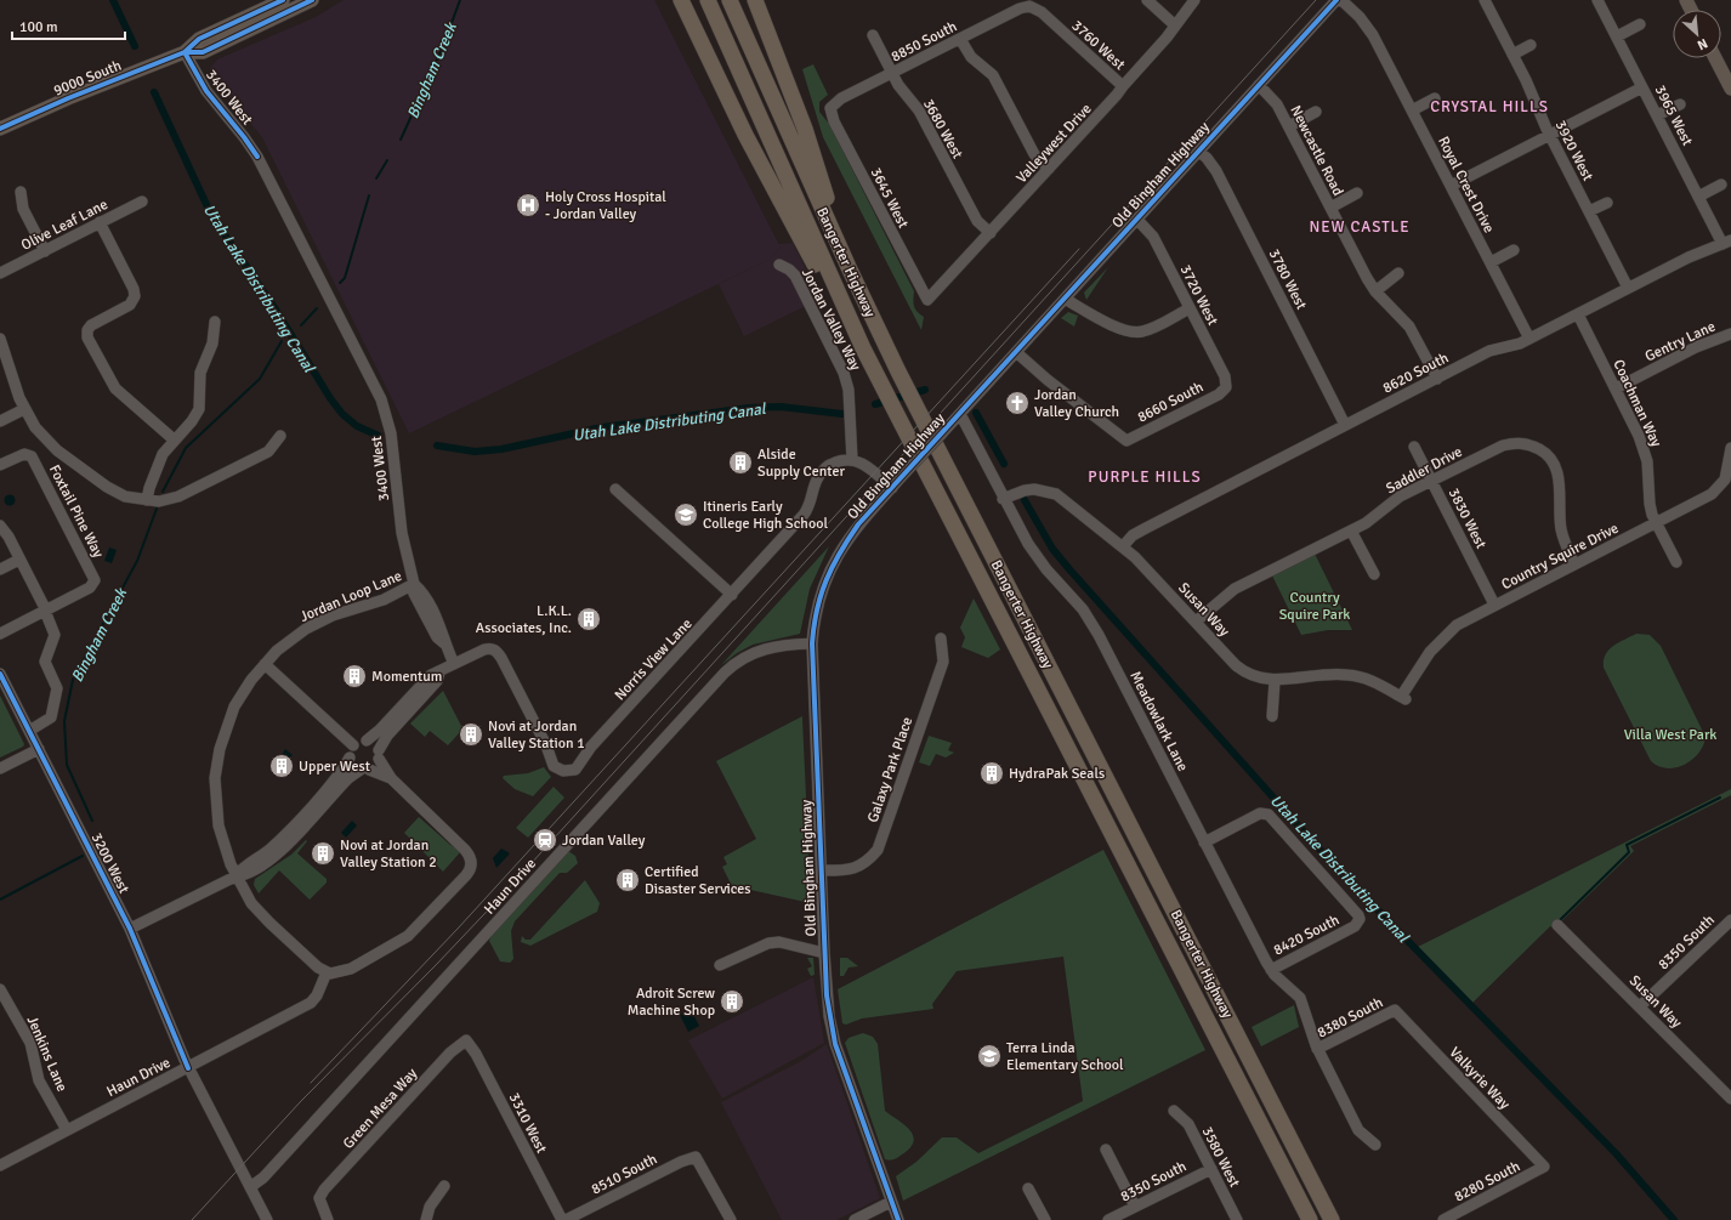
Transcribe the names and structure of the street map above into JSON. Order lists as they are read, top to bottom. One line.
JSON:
{"streets":{"highway":["Bangerter Highway"],"main road":["9000 South"],"street":["8850 South","3760 West","3400 West","3965 West","3680 West","Valleywest Drive","Newcastle Road","3920 West","Old Bingham Highway","Royal Crest Drive","3645 West","Olive Leaf Lane","3780 West","3720 West","Jordan Valley Way","Gentry Lane","8620 South","8660 South","Coachman Way","Saddler Drive","Foxtail Pine Way","3830 West","Country Squire Drive","Jordan Loop Lane","Susan Way","Norris View Lane","Meadowlark Lane","Galaxy Park Place","3200 West","Haun Drive","8420 South","8350 South","8380 South","Jenkins Lane","Valkyrie Way","Green Mesa Way","3310 West","3580 West","8510 South","8280 South"]},"crossings":[["8850 South","3760 West"],["8850 South","3680 West"],["8850 South","3645 West"],["3760 West","Valleywest Drive"],["9000 South","3400 West"],["3400 West","Jordan Loop Lane"],["3400 West","Norris View Lane"],["3965 West","8620 South"],["3680 West","Valleywest Drive"],["Valleywest Drive","3645 West"],["Newcastle Road","Old Bingham Highway"],["Newcastle Road","8620 South"],["3920 West","8620 South"],["Old Bingham Highway","3780 West"],["Old Bingham Highway","3720 West"],["Old Bingham Highway","8660 South"],["Old Bingham Highway","Meadowlark Lane"],["Old Bingham Highway","Galaxy Park Place"],["Old Bingham Highway","Haun Drive"],["Royal Crest Drive","8620 South"],["3780 West","8620 South"],["3720 West","8660 South"],["Jordan Valley Way","Norris View Lane"],["Gentry Lane","Coachman Way"],["8620 South","Coachman Way"],["8620 South","Susan Way"],["Coachman Way","Country Squire Drive"],["Saddler Drive","3830 West"],["Saddler Drive","Country Squire Drive"],["Saddler Drive","Susan Way"],["3830 West","Country Squire Drive"],["Country Squire Drive","Susan Way"],["Jordan Loop Lane","Haun Drive"],["Susan Way","Meadowlark Lane"],["Susan Way","8350 South"],["Meadowlark Lane","8420 South"],["Meadowlark Lane","8380 South"],["3200 West","Haun Drive"],["Haun Drive","Jenkins Lane"],["8350 South","3580 West"],["8380 South","Valkyrie Way"],["Valkyrie Way","8280 South"],["Green Mesa Way","3310 West"]],"districts":["CRYSTAL HILLS","NEW CASTLE","PURPLE HILLS"],"water":["Bingham Creek","Utah Lake Distributing Canal"],"parks":["Country Squire Park","Villa West Park"],"places":{"hospital":["Holy Cross Hospital - Jordan Valley"],"church":["Jordan Valley Church"],"building":["Alside Supply Center","L.K.L. Associates, Inc.","Momentum","Novi at Jordan Valley Station 1","Upper West","HydraPak Seals","Novi at Jordan Valley Station 2","Certified Disaster Services","Adroit Screw Machine Shop"],"school or university":["Itineris Early College High School","Terra Linda Elementary School"],"station":["Jordan Valley"]},"scale_bar":"100 m","north":"bottom right"}
